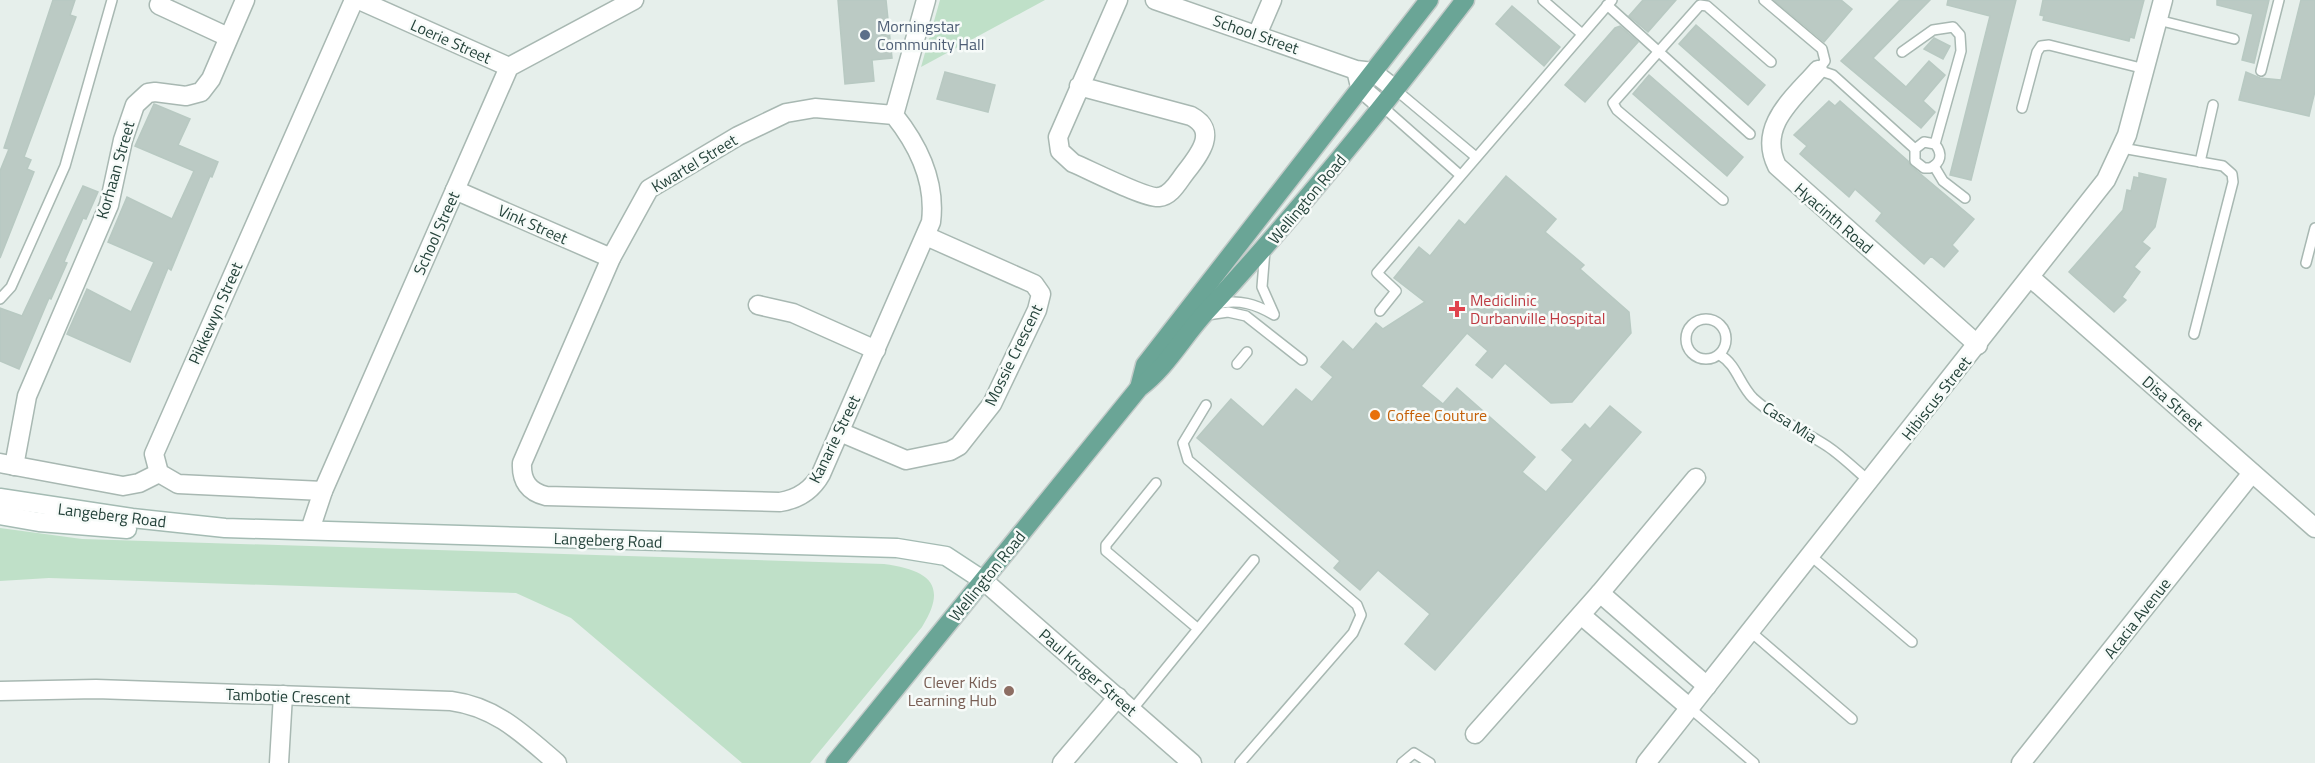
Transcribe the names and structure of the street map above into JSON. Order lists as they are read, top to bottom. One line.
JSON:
{"streets":{"main road":["Wellington Road"],"street":["School Street","Loerie Street","Kwartel Street","Korhaan Street","Hyacinth Road","Vink Street","Pikkewyn Street","Mossie Crescent","Hibiscus Street","Disa Street","Kanarie Street","Langeberg Road","Acacia Avenue","Paul Kruger Street","Tambotie Crescent"],"lane":["Casa Mia"]},"crossings":[["School Street","Loerie Street"],["School Street","Wellington Road"],["School Street","Vink Street"],["School Street","Langeberg Road"],["Kwartel Street","Vink Street"],["Kwartel Street","Kanarie Street"],["Wellington Road","Langeberg Road"],["Wellington Road","Paul Kruger Street"],["Hyacinth Road","Hibiscus Street"],["Mossie Crescent","Kanarie Street"],["Hibiscus Street","Disa Street"],["Hibiscus Street","Casa Mia"],["Disa Street","Acacia Avenue"],["Langeberg Road","Paul Kruger Street"]],"places":{"other":["Morningstar Community Hall","Coffee Couture","Clever Kids Learning Hub"],"health":["Mediclinic Durbanville Hospital"]}}
